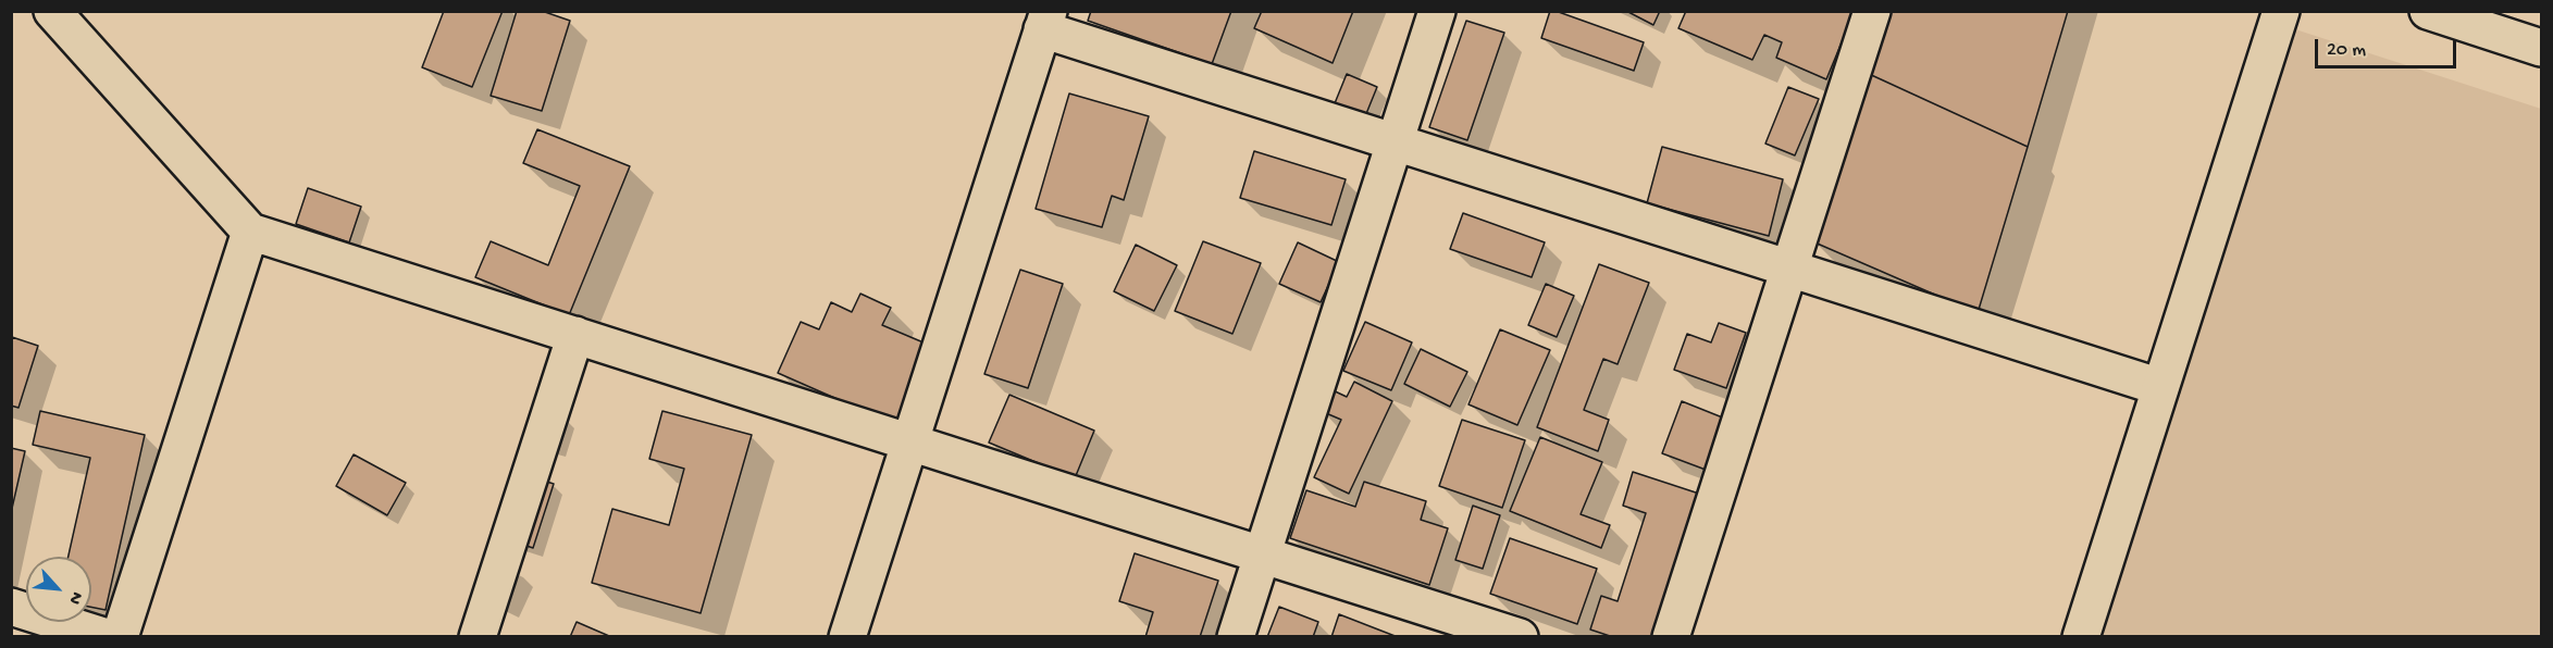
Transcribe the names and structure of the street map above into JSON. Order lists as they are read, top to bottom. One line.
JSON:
{"scale_bar":"20 m","north":"bottom right"}
